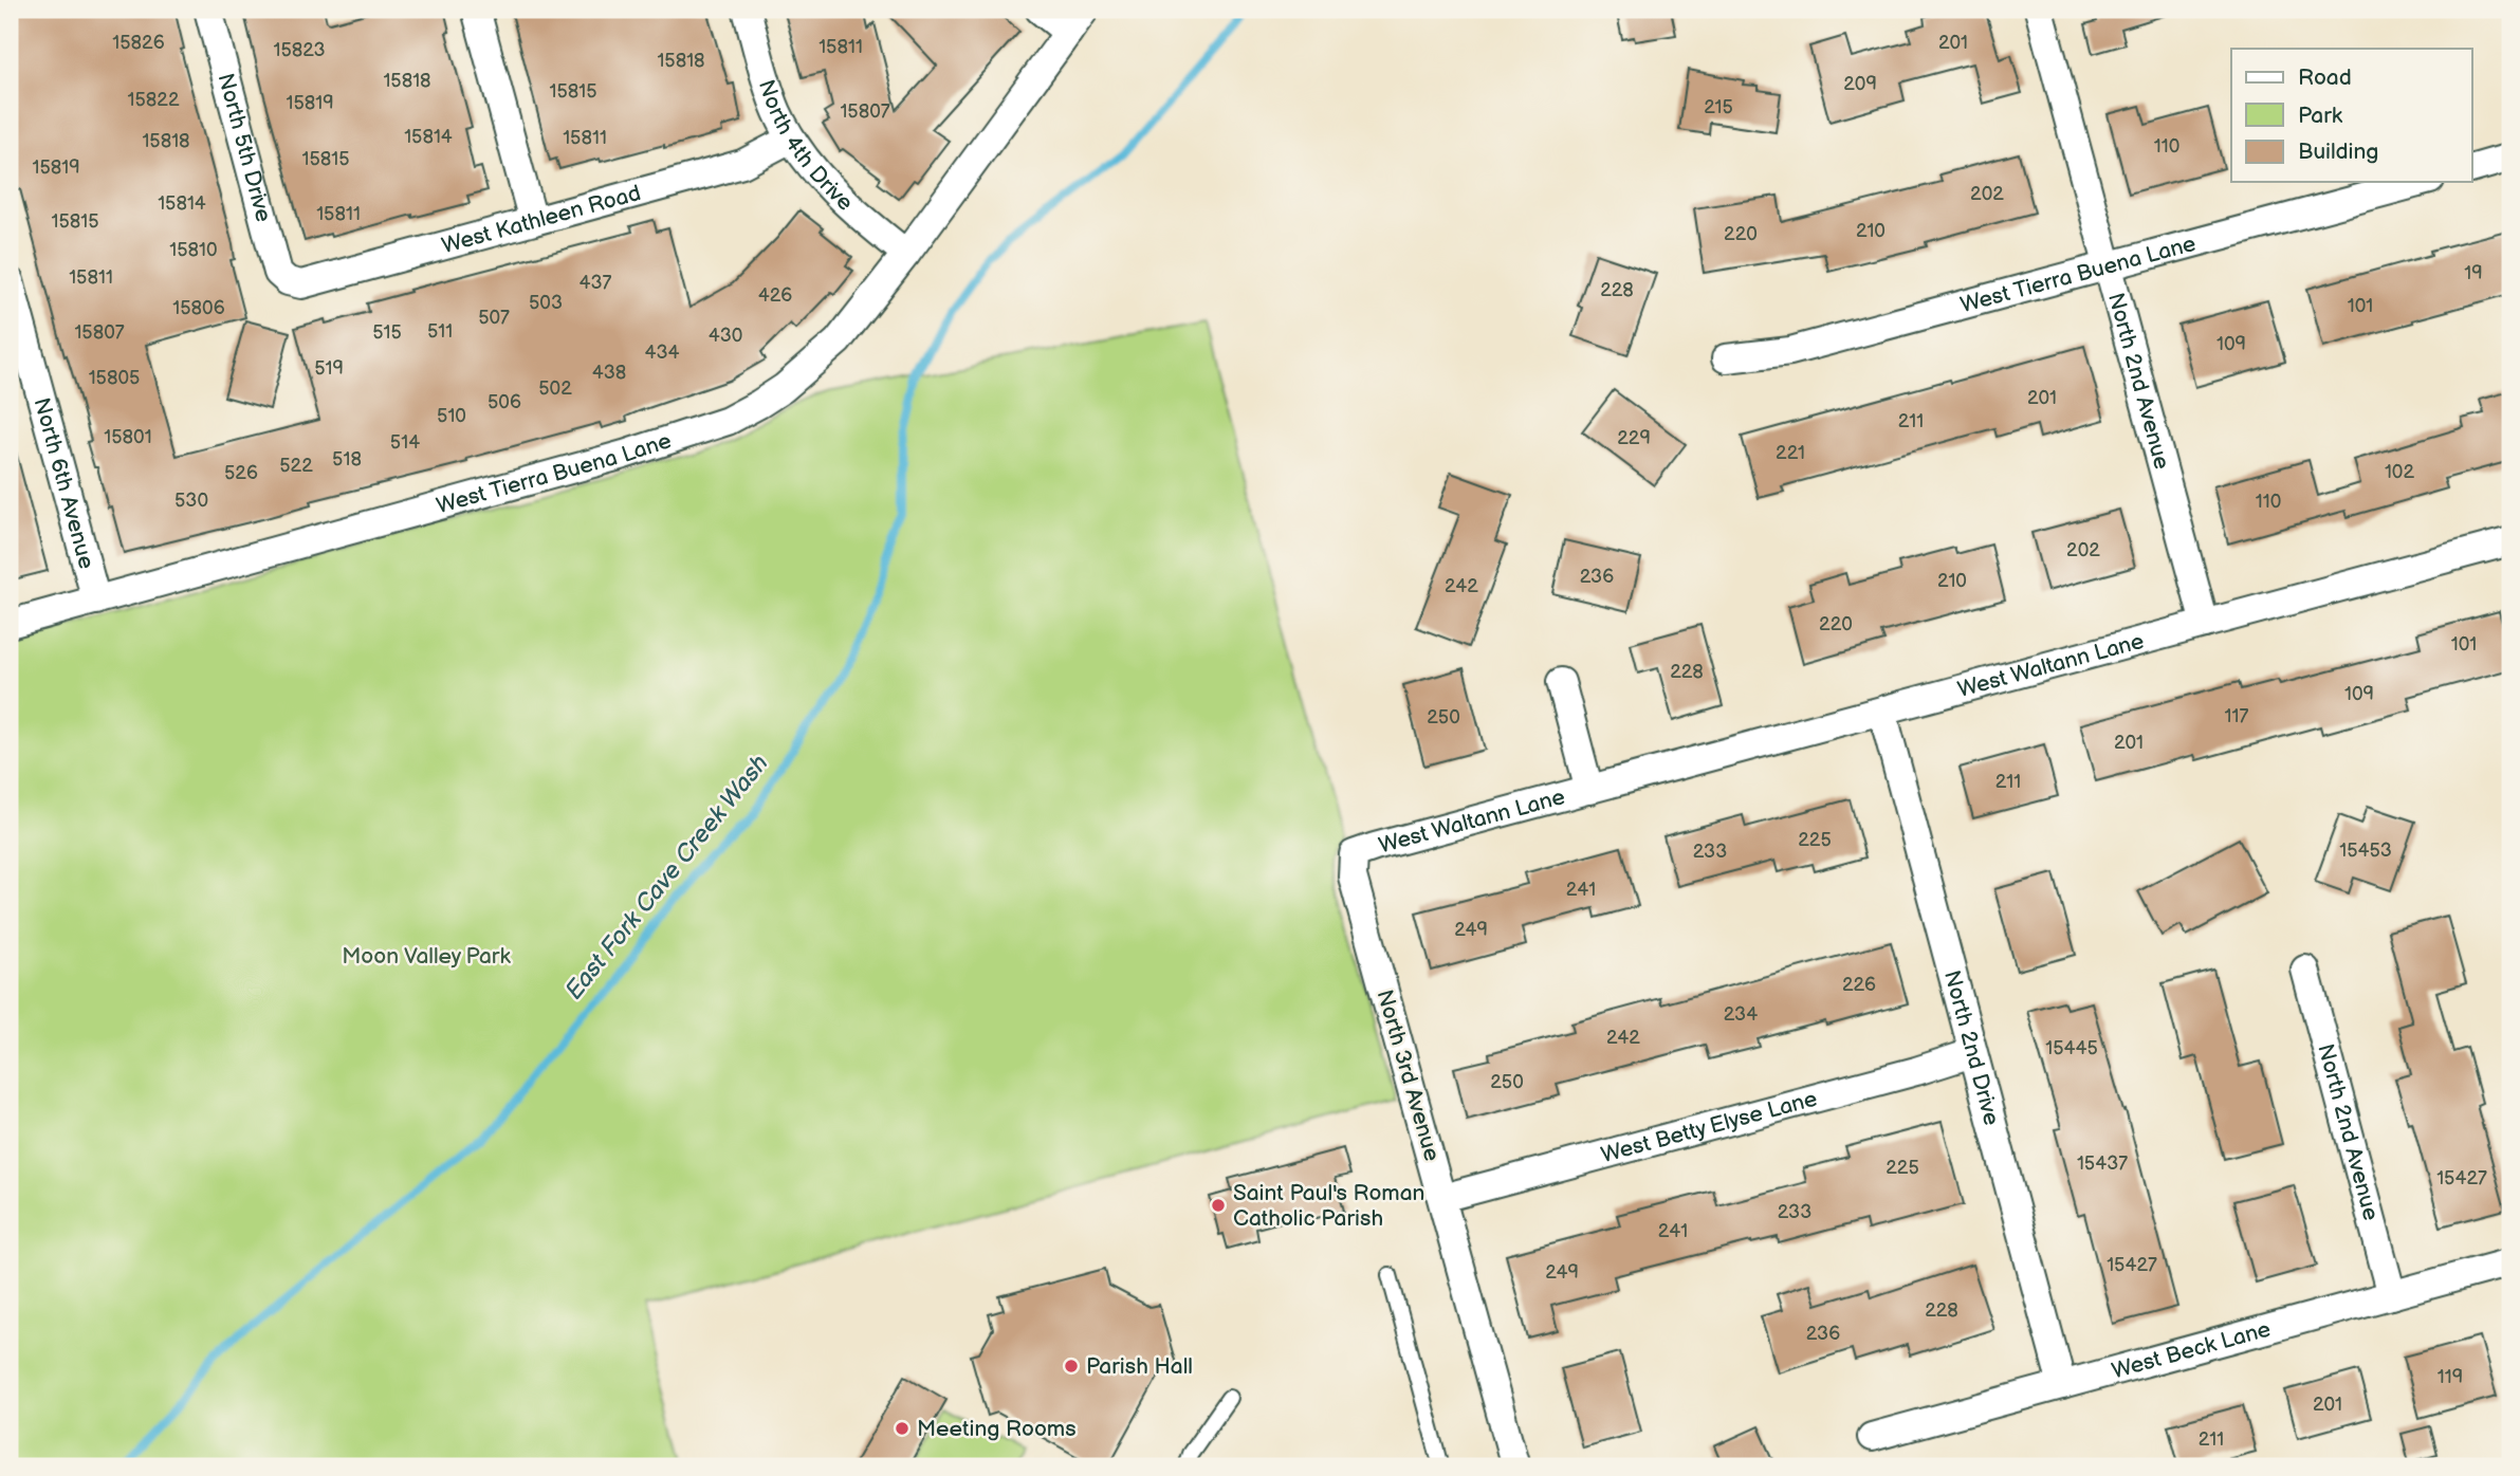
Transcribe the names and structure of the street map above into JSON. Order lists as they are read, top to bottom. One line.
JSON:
{"streets":{"street":["North 4th Drive","North 5th Drive","West Kathleen Road","West Tierra Buena Lane","North 2nd Avenue","North 6th Avenue","West Waltann Lane","North 2nd Drive","North 3rd Avenue","West Betty Elyse Lane","West Beck Lane"]},"crossings":[["North 4th Drive","West Kathleen Road"],["North 4th Drive","West Tierra Buena Lane"],["North 5th Drive","West Kathleen Road"],["West Tierra Buena Lane","North 2nd Avenue"],["West Tierra Buena Lane","North 6th Avenue"],["North 2nd Avenue","West Waltann Lane"],["North 2nd Avenue","West Beck Lane"],["West Waltann Lane","North 2nd Drive"],["West Waltann Lane","North 3rd Avenue"],["North 2nd Drive","West Betty Elyse Lane"],["North 2nd Drive","West Beck Lane"],["North 3rd Avenue","West Betty Elyse Lane"]],"water":["East Fork Cave Creek Wash"],"parks":["Moon Valley Park"],"places":["Saint Paul's Roman Catholic Parish","Parish Hall","Meeting Rooms"],"house_numbers":["15826","201","15811","15823","15818","15818","209","15815","15822","15819","215","15807","15814","15811","15818","110","15815","15819","202","15814","15811","15815","210","220","15810","19","15811","437","228","426","503","101","15806","507","511","15807","515","430","109","434","519","438","15805","502","201","506","510","211","15801","229","514","221","518","522","102","526","530","110","202","236","210","242","220","101","228","109","117","250","201","211","225","15453","233","241","249","226","234","242","15445","250","15437","225","15427","233","241","15427","249","228","236","119","201","211"],"legend":["Road","Park","Building"]}
